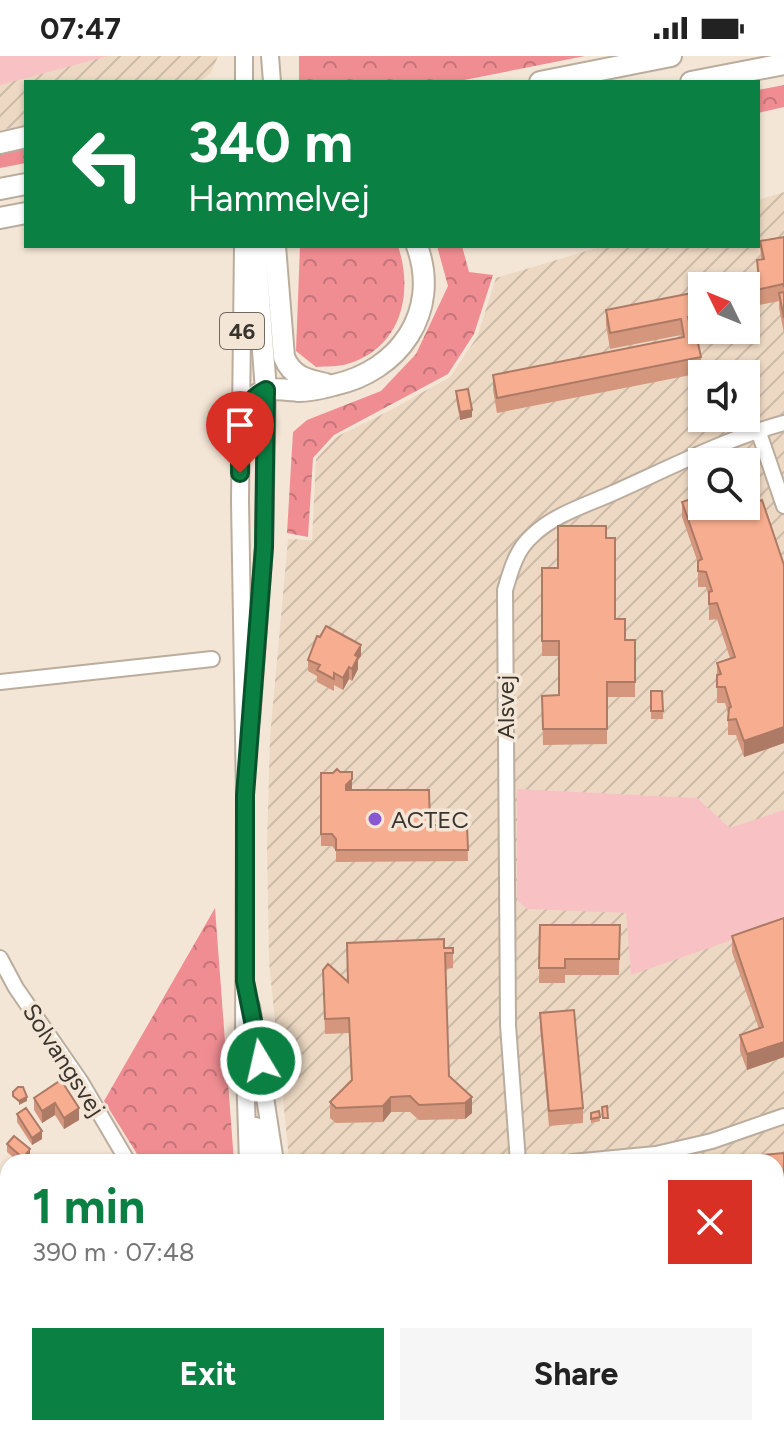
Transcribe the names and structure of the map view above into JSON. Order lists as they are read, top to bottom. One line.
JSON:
{"streets":{"main road":["46"],"street":["Alsvej","Solvangsvej"]},"places":["ACTEC"],"north":"top left","page":{"status":"07:47","turn":["340 m","Hammelvej"],"heading":["1 min","390 m · 07:48"],"buttons":["Exit","Share"]}}
